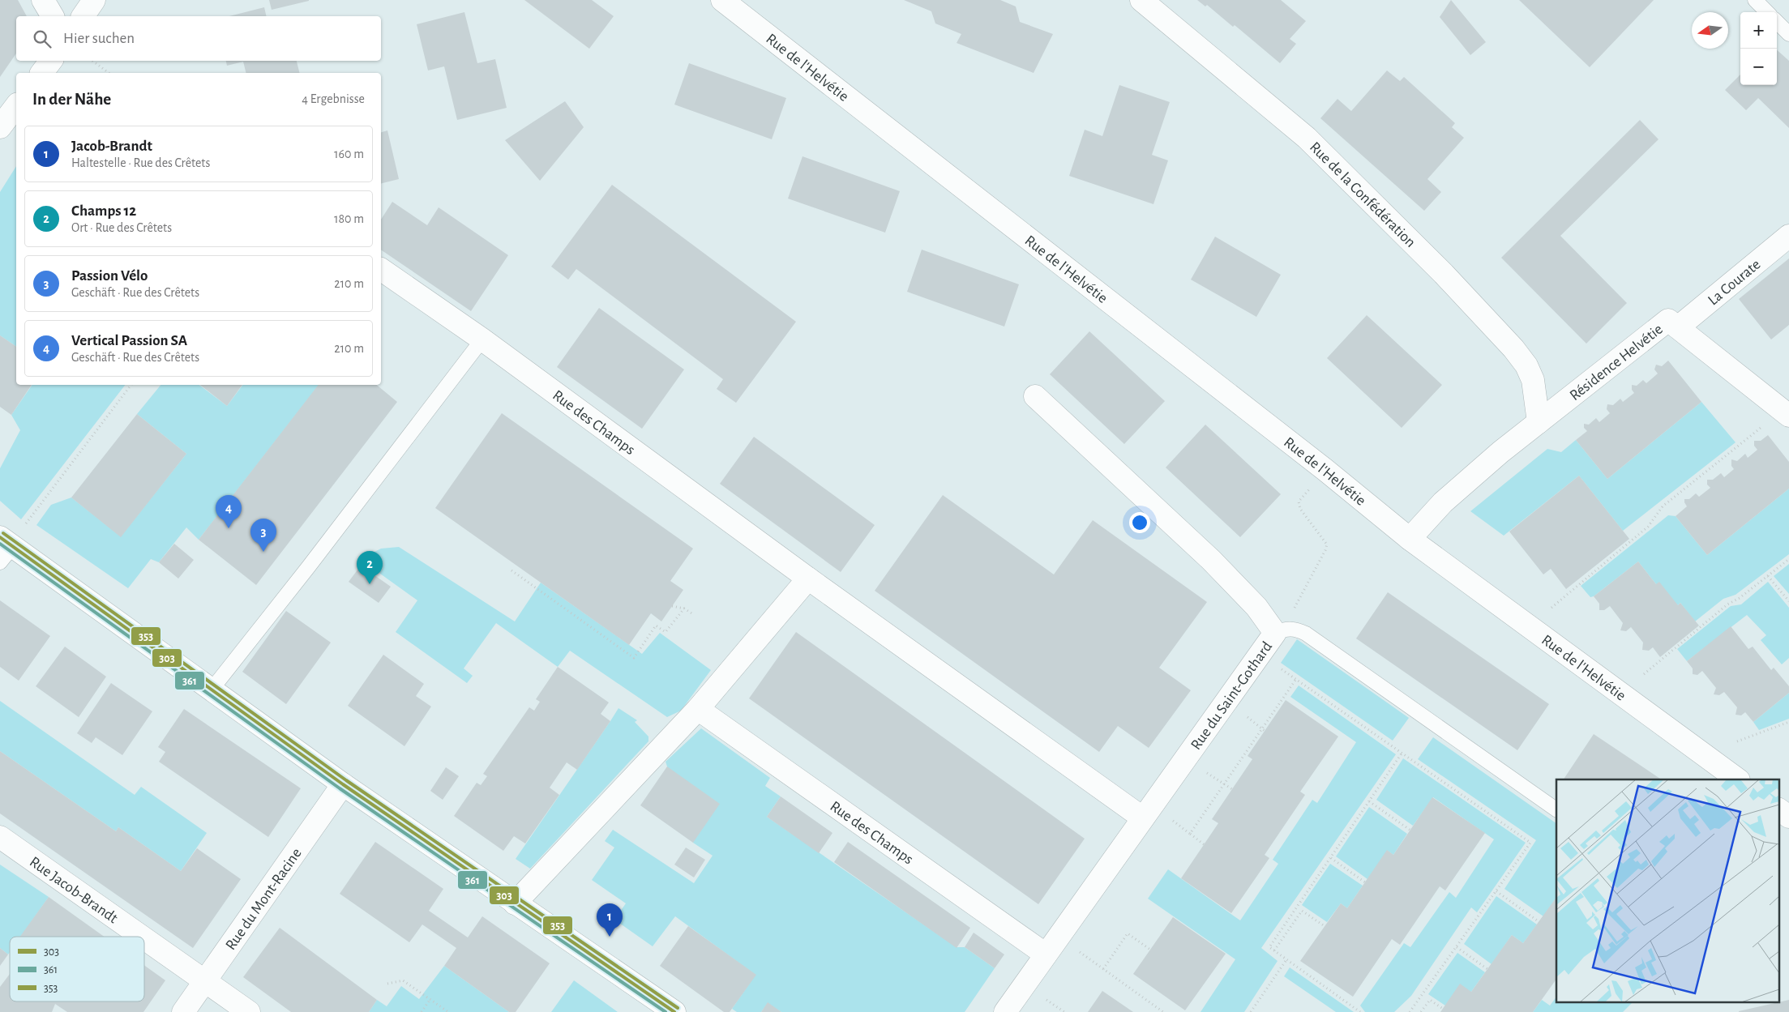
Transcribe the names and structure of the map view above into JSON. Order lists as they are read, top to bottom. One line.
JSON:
{"streets":{"street":["Rue de l'Helvétie","Rue de la Confédération","La Courate","Résidence Helvétie","Rue des Champs","Rue du Saint-Gothard","Rue Jacob-Brandt","Rue du Mont-Racine"]},"crossings":[["Rue de la Confédération","Résidence Helvétie"],["La Courate","Résidence Helvétie"],["Rue des Champs","Rue du Saint-Gothard"],["Rue Jacob-Brandt","Rue du Mont-Racine"]],"lines":["transit line 353","transit line 303","transit line 361"],"legend":["303","361","353"],"north":"left","page":{"map_buttons":["+","−"],"search":"Hier suchen","heading":["In der Nähe","4 Ergebnisse"],"list":[{"mark":"1","name":"Jacob-Brandt","note":"Haltestelle · Rue des Crêtets","value":"160 m"},{"mark":"2","name":"Champs 12","note":"Ort · Rue des Crêtets","value":"180 m"},{"mark":"3","name":"Passion Vélo","note":"Geschäft · Rue des Crêtets","value":"210 m"},{"mark":"4","name":"Vertical Passion SA","note":"Geschäft · Rue des Crêtets","value":"210 m"}],"pins":["4","3","2","1"]}}
